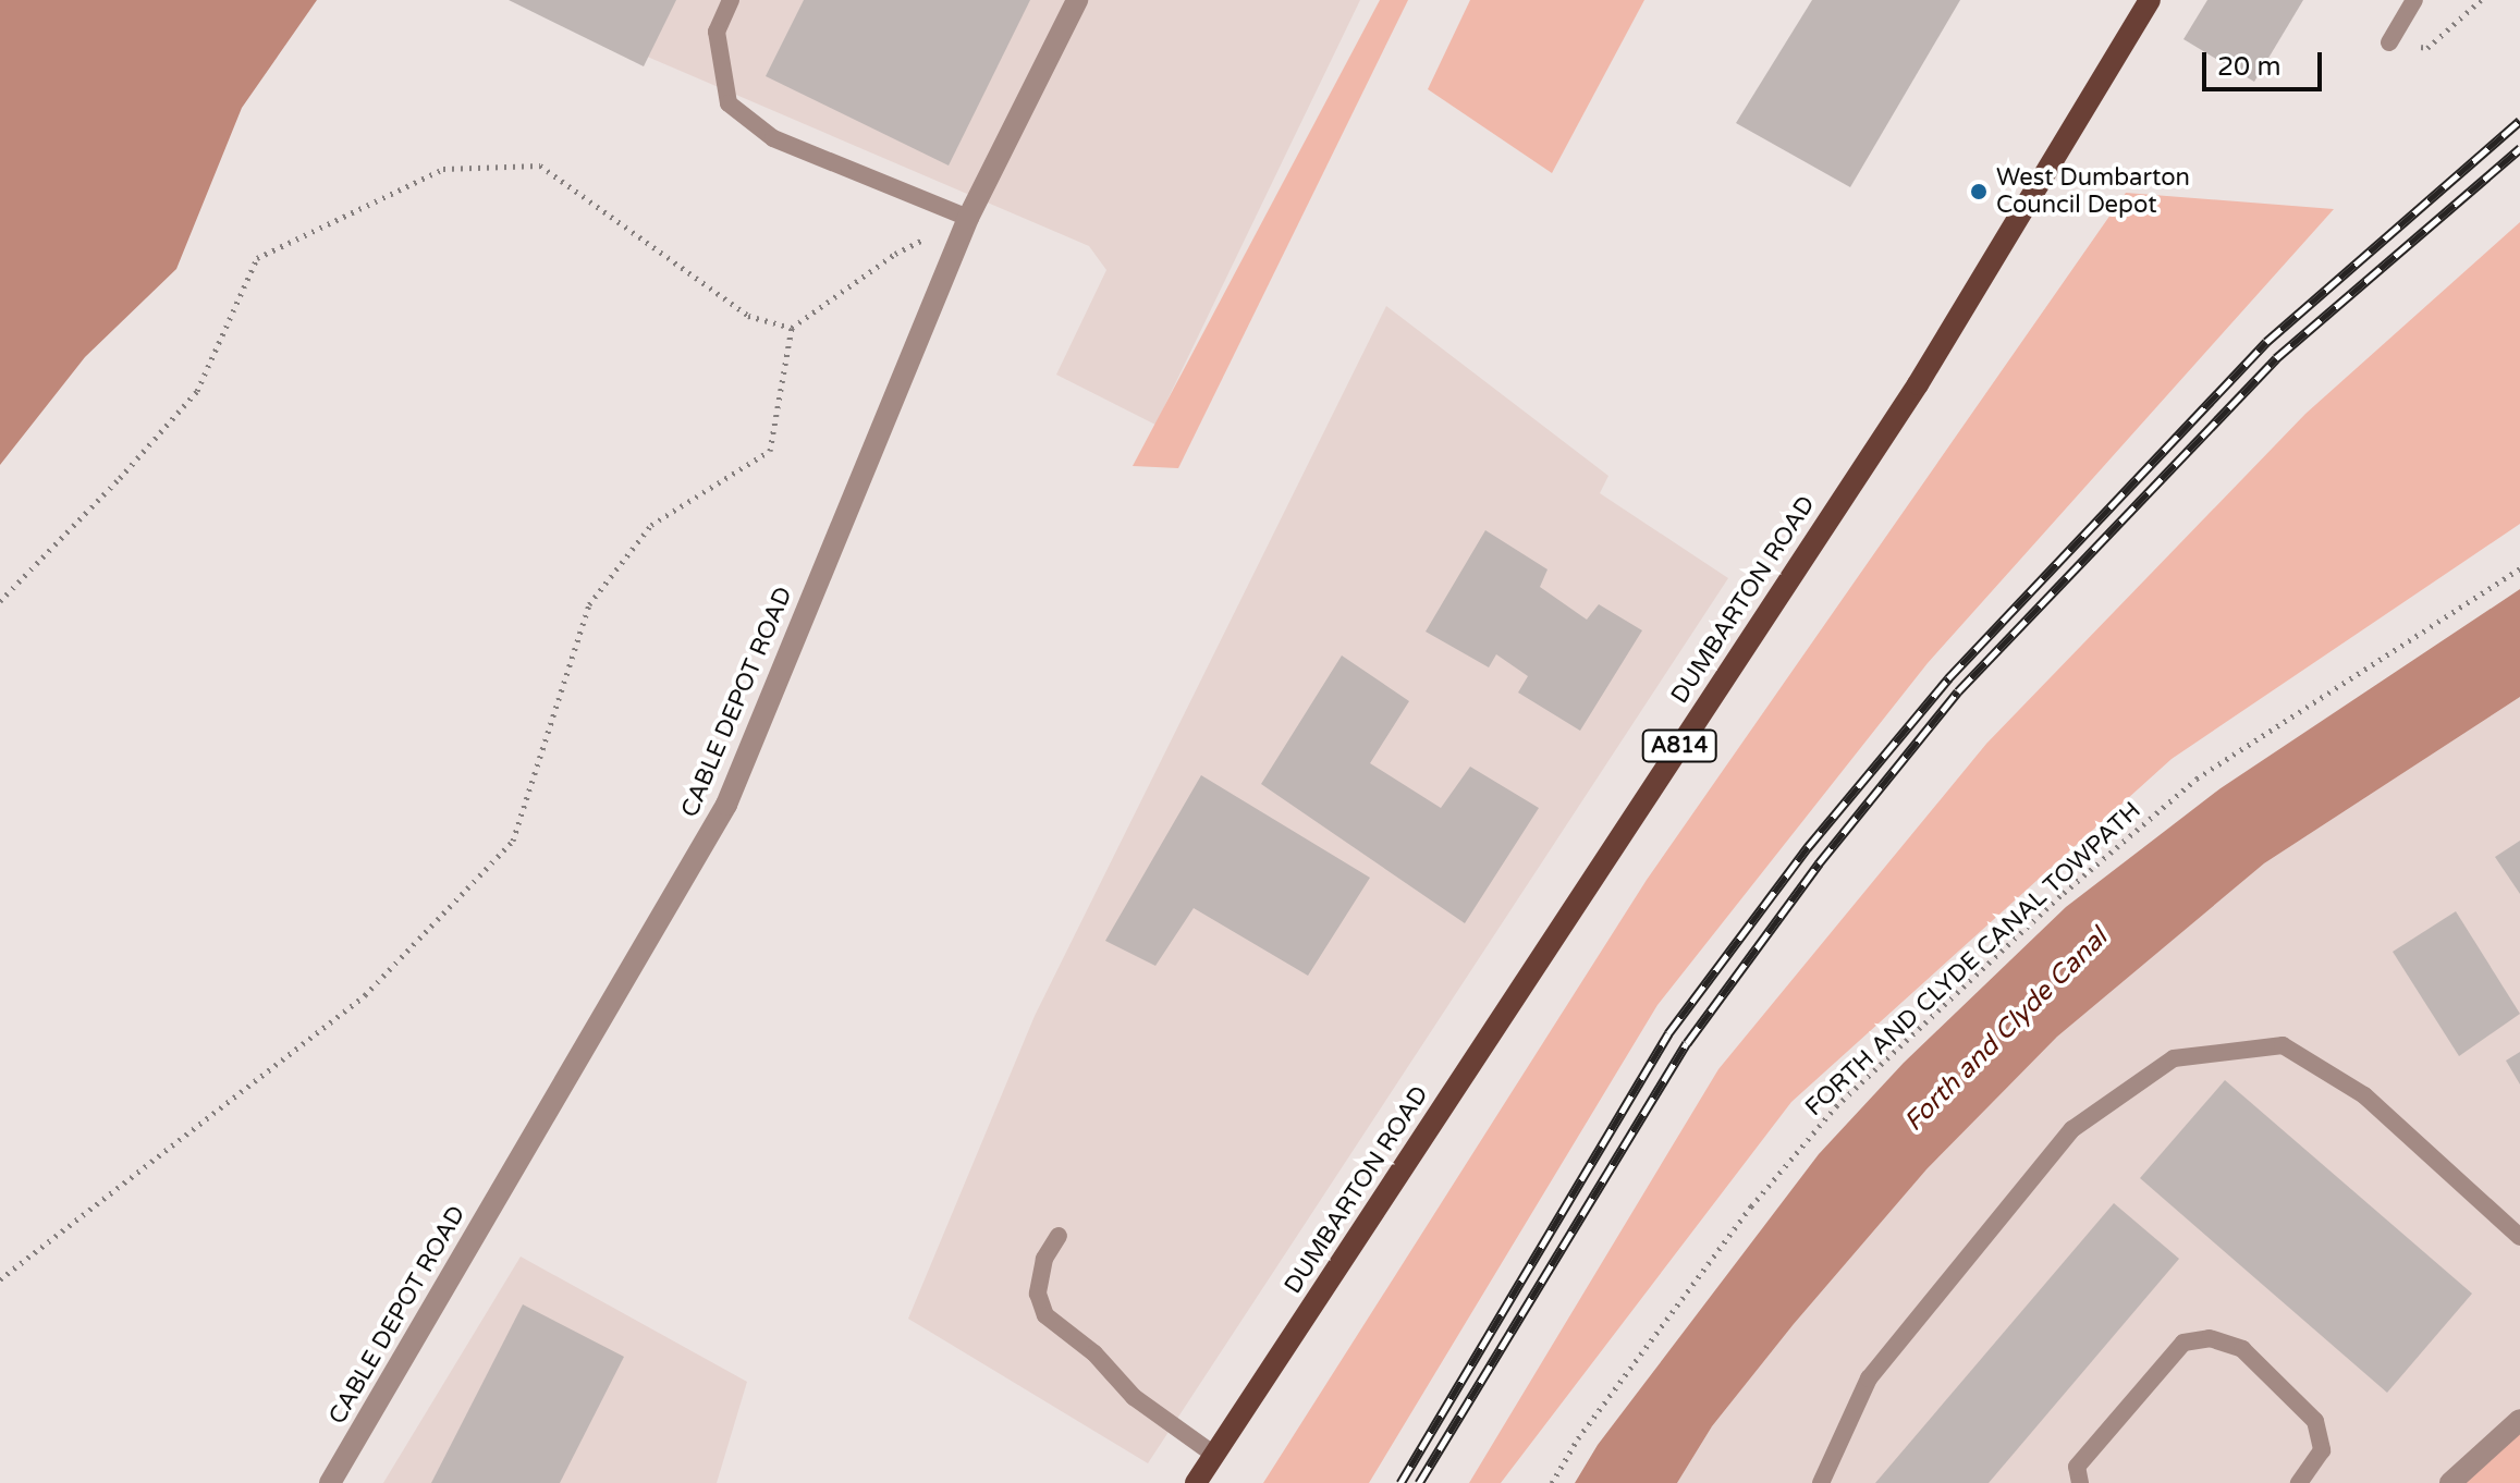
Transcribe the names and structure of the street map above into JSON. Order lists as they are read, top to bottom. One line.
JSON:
{"streets":{"main road":["DUMBARTON ROAD","A814"],"street":["CABLE DEPOT ROAD"],"path":["FORTH AND CLYDE CANAL TOWPATH"]},"water":["Forth and Clyde Canal"],"places":["West Dumbarton Council Depot"],"scale_bar":"20 m"}
